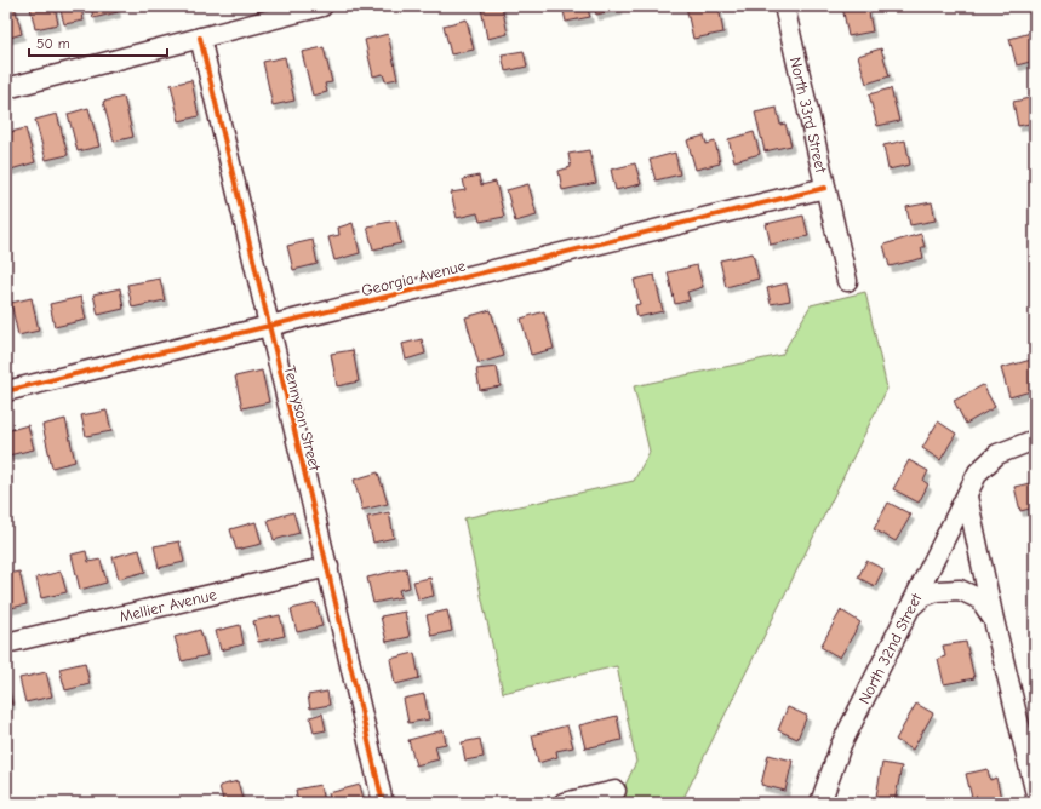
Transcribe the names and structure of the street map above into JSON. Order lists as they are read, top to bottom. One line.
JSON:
{"streets":{"street":["North 33rd Street","Georgia Avenue","Tennyson Street","Mellier Avenue","North 32nd Street"]},"crossings":[["North 33rd Street","Georgia Avenue"],["Georgia Avenue","Tennyson Street"],["Tennyson Street","Mellier Avenue"]],"scale_bar":"50 m"}
